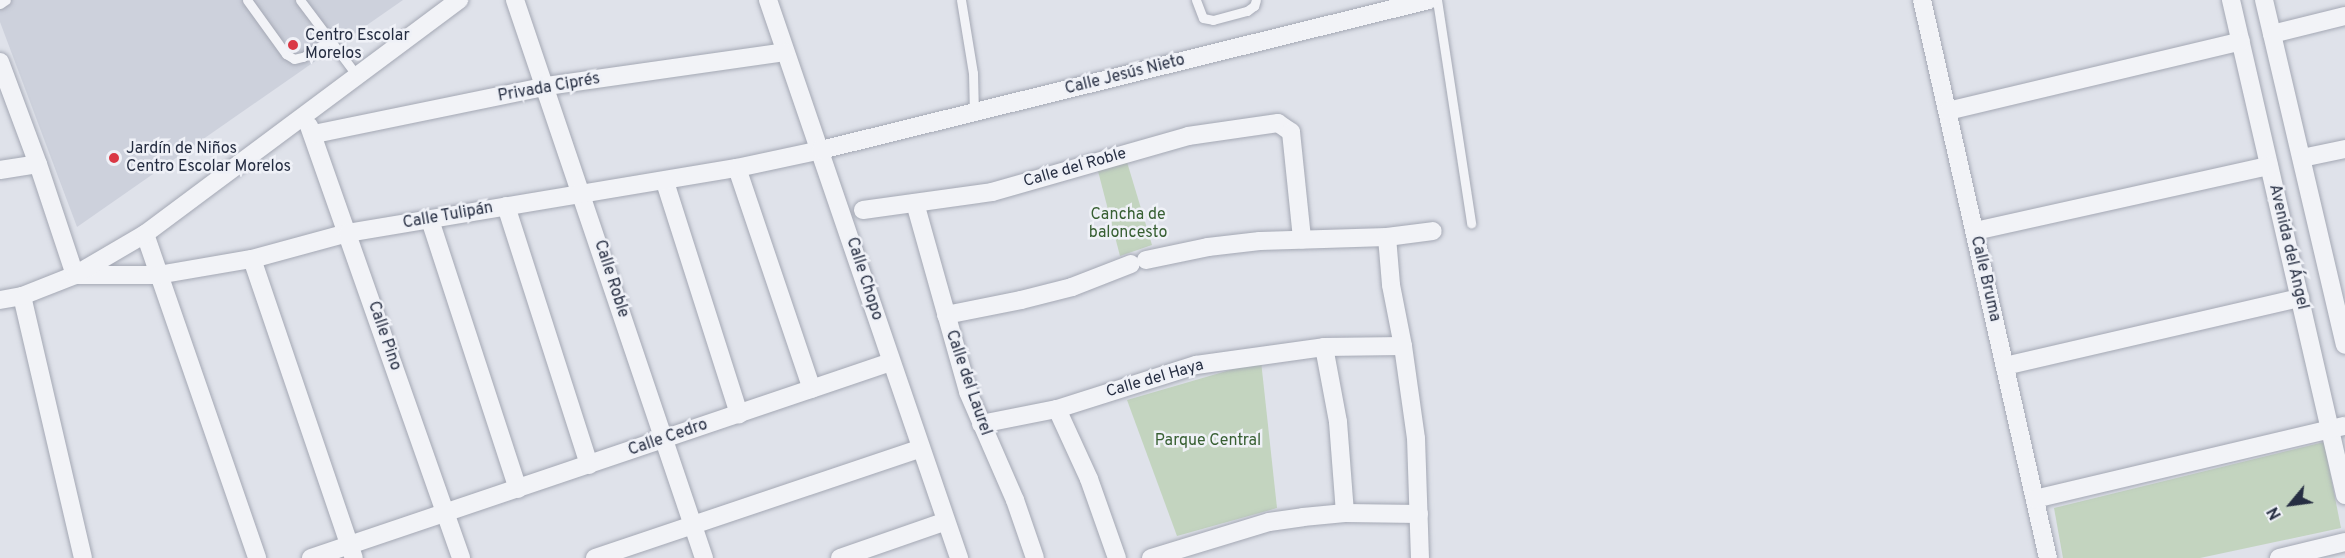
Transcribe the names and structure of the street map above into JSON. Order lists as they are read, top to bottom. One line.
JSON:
{"streets":{"street":["Calle Jesús Nieto","Privada Ciprés","Calle del Roble","Calle Tulipán","Avenida del Ángel","Calle Roble","Calle Chopo","Calle Bruma","Calle Pino","Calle del Haya","Calle del Laurel","Calle Cedro"]},"crossings":[["Calle Jesús Nieto","Calle Tulipán"],["Calle Jesús Nieto","Calle Chopo"],["Privada Ciprés","Calle Roble"],["Privada Ciprés","Calle Chopo"],["Privada Ciprés","Calle Pino"],["Calle del Roble","Calle del Laurel"],["Calle Tulipán","Calle Roble"],["Calle Tulipán","Calle Chopo"],["Calle Tulipán","Calle Pino"],["Calle Roble","Calle Cedro"],["Calle Chopo","Calle Cedro"],["Calle Pino","Calle Cedro"],["Calle del Haya","Calle del Laurel"]],"parks":["Cancha de baloncesto","Parque Central"],"places":["Centro Escolar Morelos","Jardín de Niños Centro Escolar Morelos"],"north":"bottom left"}
